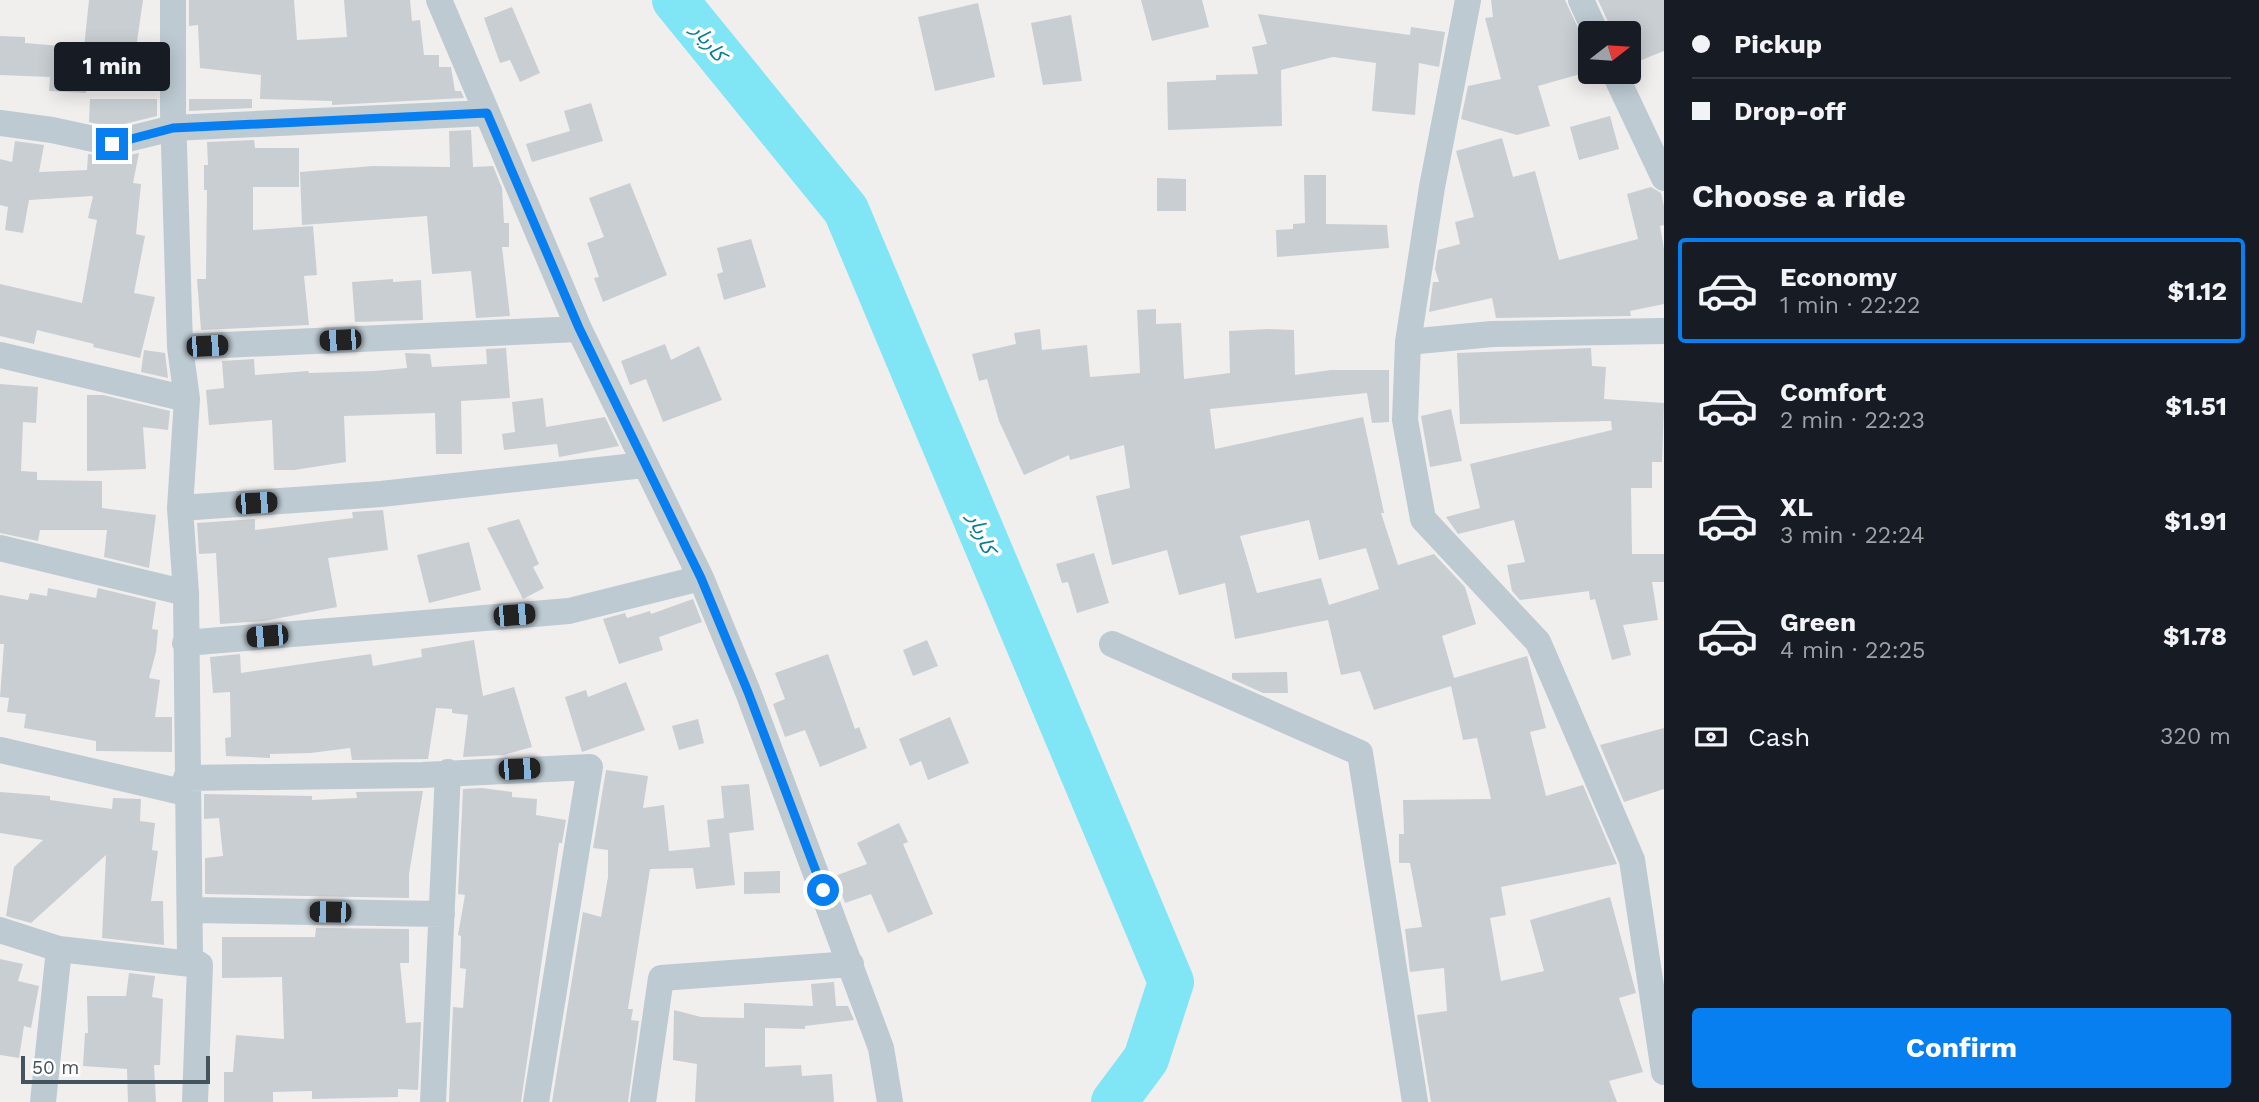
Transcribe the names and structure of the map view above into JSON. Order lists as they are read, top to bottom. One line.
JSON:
{"water":["کاربار"],"scale_bar":"50 m","north":"right","page":{"banner":["Pickup","Drop-off"],"bubble":"1 min","heading":"Choose a ride","list":[{"name":"Economy","note":"1 min · 22:22","value":"$1.12"},{"name":"Comfort","note":"2 min · 22:23","value":"$1.51"},{"name":"XL","note":"3 min · 22:24","value":"$1.91"},{"name":"Green","note":"4 min · 22:25","value":"$1.78"}],"pay":["Cash","320 m"],"buttons":"Confirm","scale":"50 m"}}
